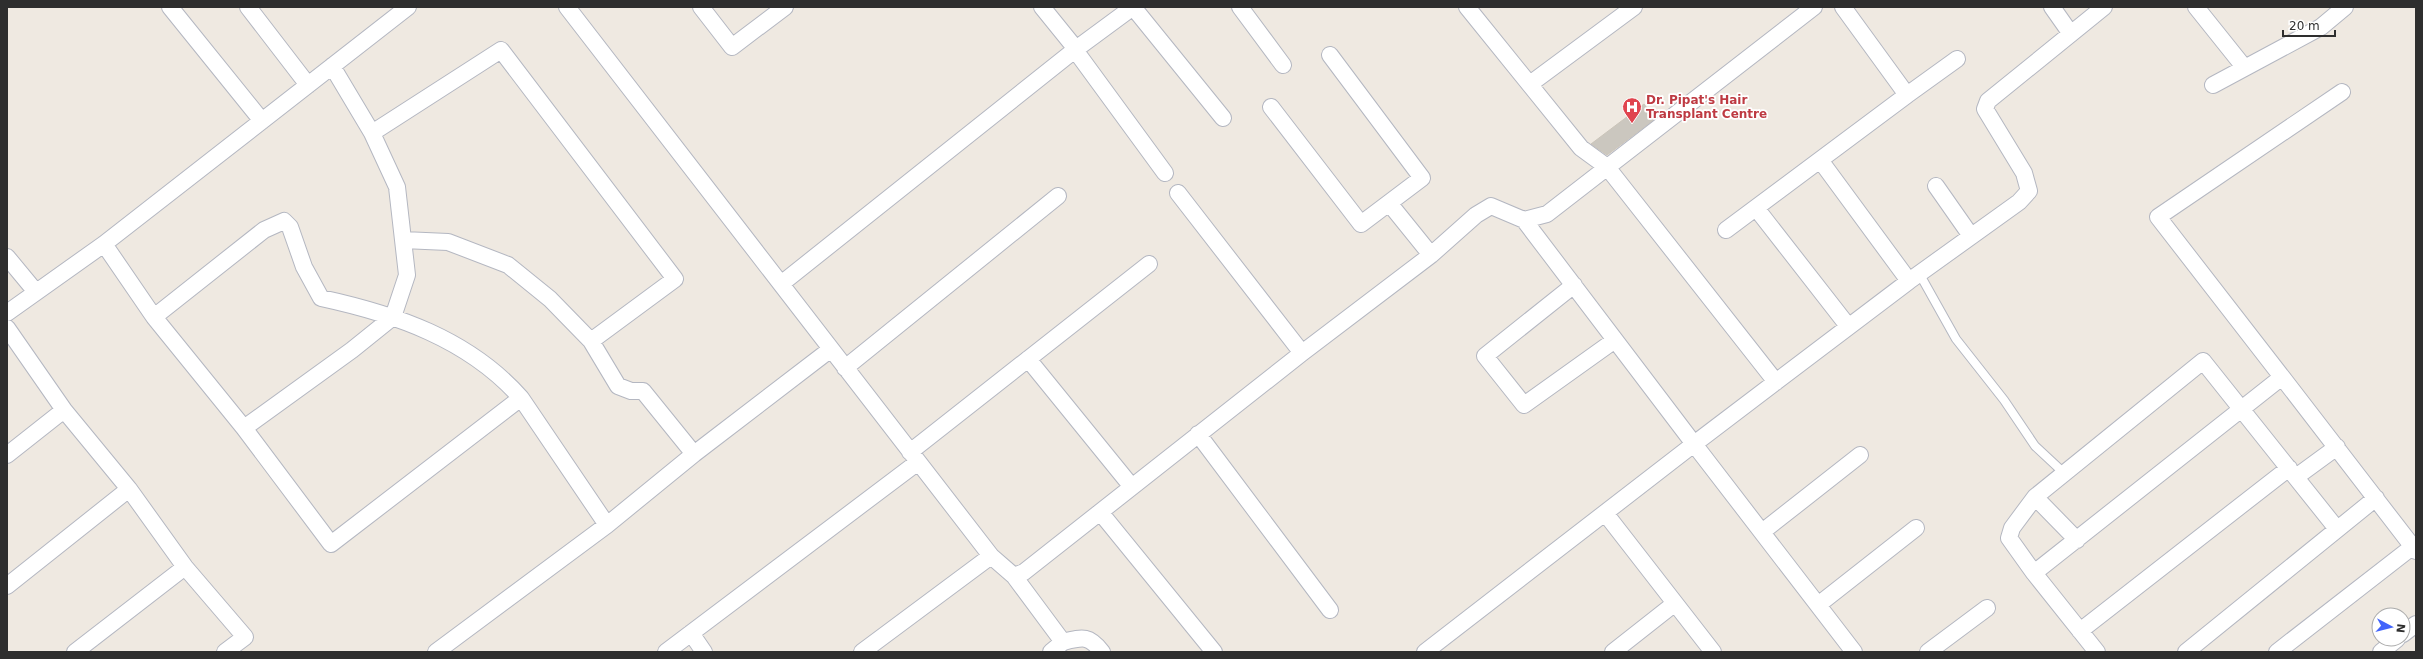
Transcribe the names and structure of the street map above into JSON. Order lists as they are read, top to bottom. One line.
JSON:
{"places":{"hospital":["Dr. Pipat's Hair Transplant Centre"]},"scale_bar":"20 m","north":"right"}
